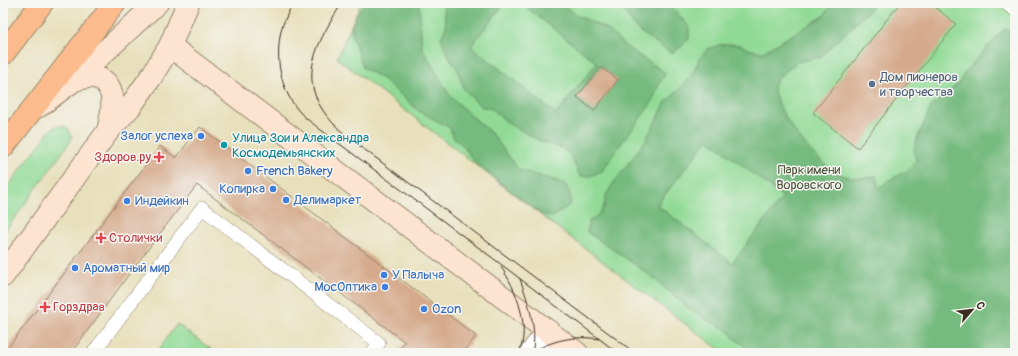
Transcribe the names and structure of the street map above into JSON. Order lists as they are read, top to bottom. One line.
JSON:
{"parks":["Парк имени Воровского"],"places":{"other":["Дом пионеров и творчества","Залог успеха","Улица Зои и Александра Космодемьянских","French Bakery","Копирка","Делимаркет","Индейкин","Ароматный мир","У Палыча","МосОптика","Ozon"],"health":["Здоров.ру","Столички","Горздрав"]},"north":"top right"}
